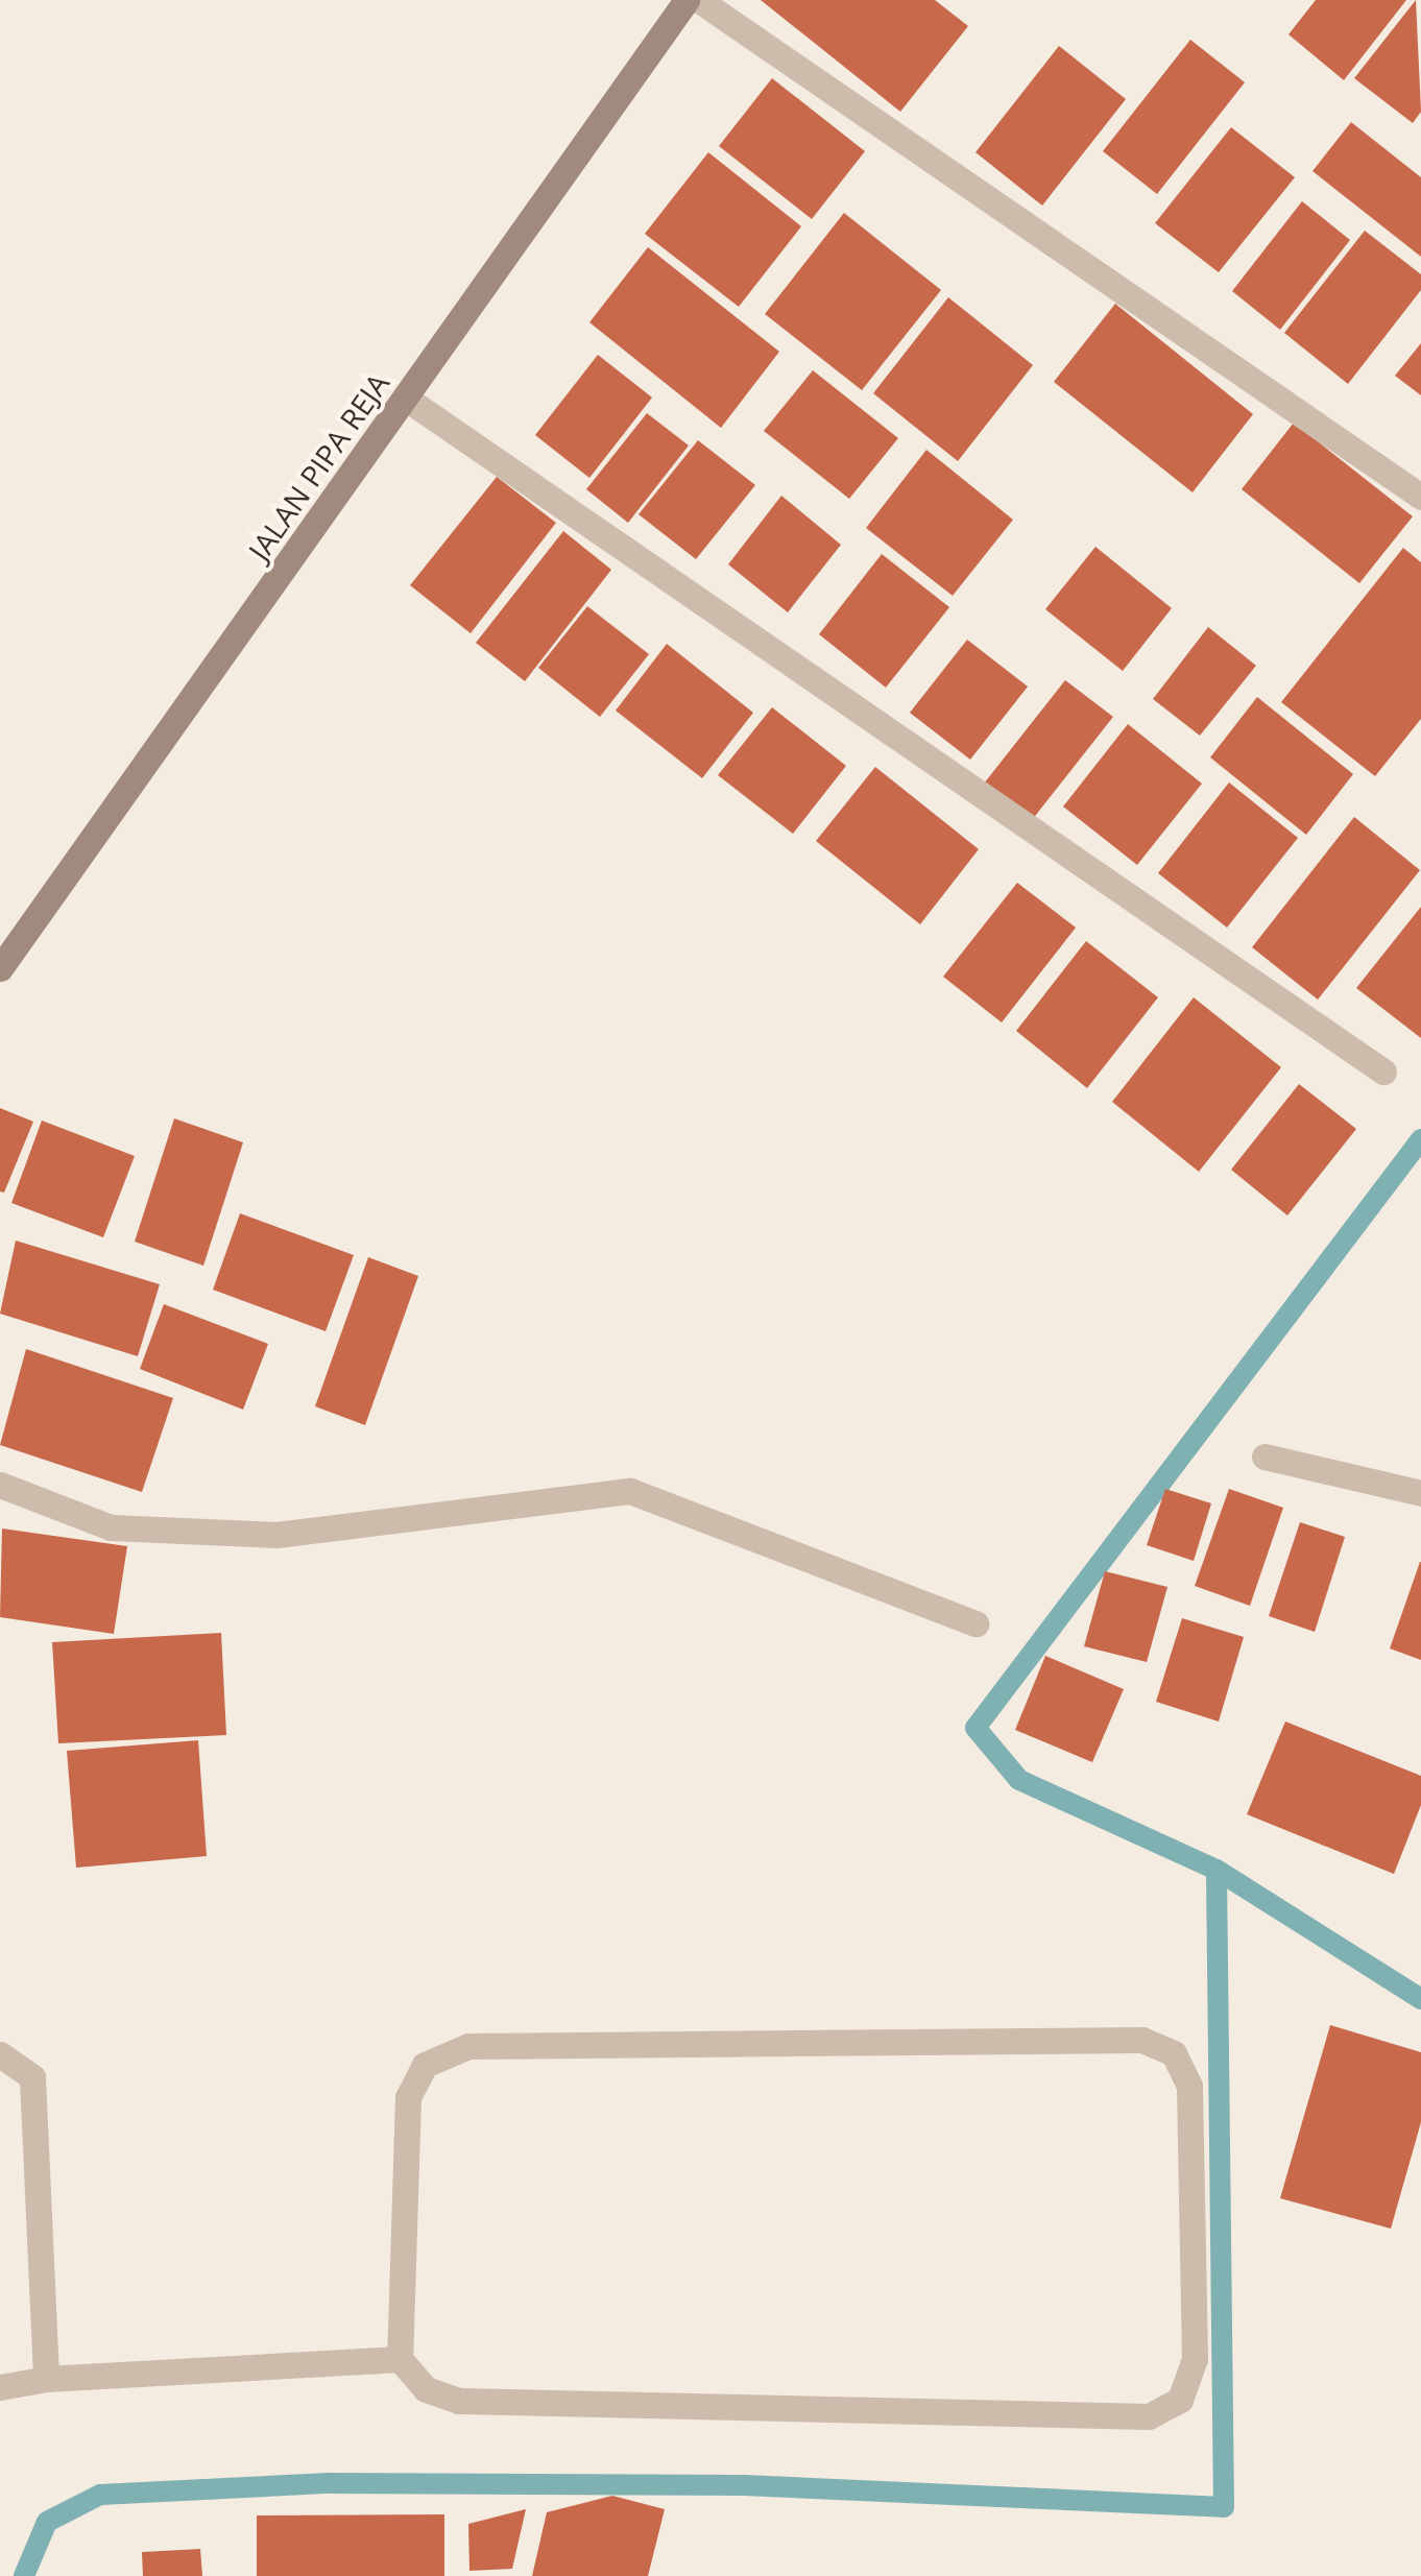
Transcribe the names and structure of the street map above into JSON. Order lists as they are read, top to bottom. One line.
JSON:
{"streets":{"street":["JALAN PIPA REJA"]}}
